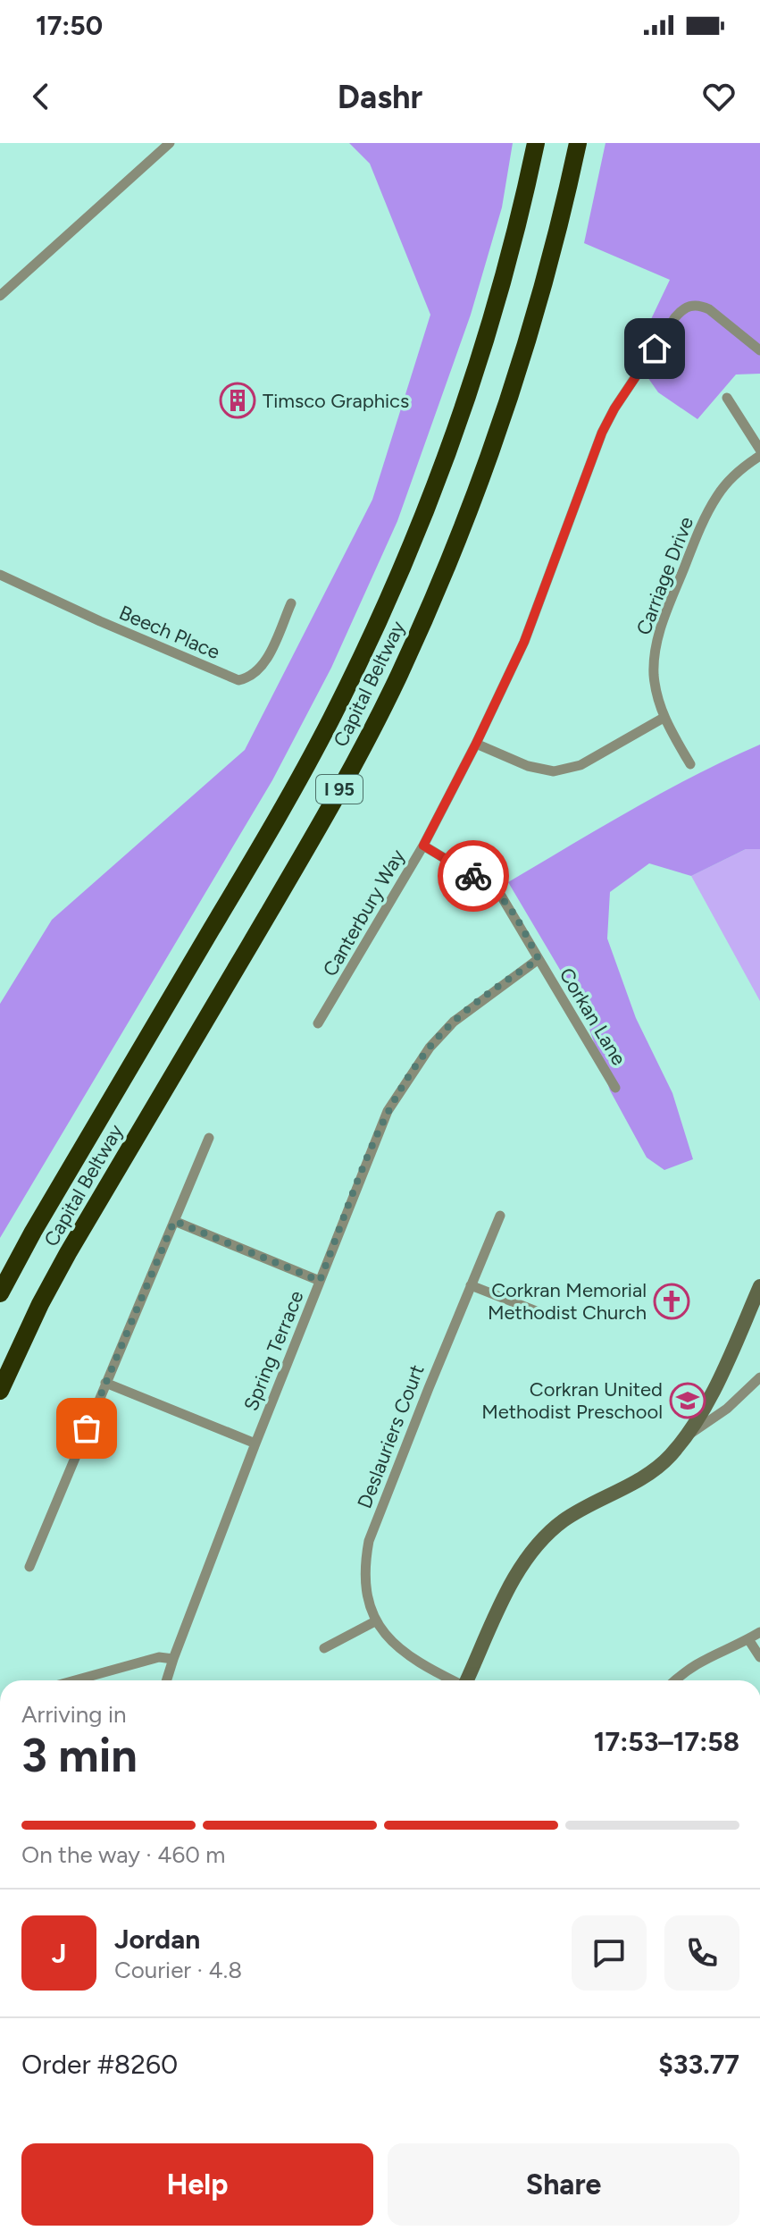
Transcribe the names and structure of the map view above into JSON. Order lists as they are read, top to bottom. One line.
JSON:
{"streets":{"highway":["Capital Beltway","I 95"],"street":["Carriage Drive","Beech Place","Canterbury Way","Corkan Lane","Spring Terrace","Deslauriers Court"]},"crossings":[["Canterbury Way","Corkan Lane"],["Corkan Lane","Spring Terrace"]],"places":{"building":["Timsco Graphics"],"church":["Corkran Memorial Methodist Church"],"school or university":["Corkran United Methodist Preschool"]},"page":{"status":"17:50","header":"Dashr","heading":["3 min","Arriving in","17:53–17:58"],"panel":["Jordan","Courier · 4.8","Order #8260","$33.77"],"bar":"On the way · 460 m","round":"J","buttons":["Help","Share"]}}
